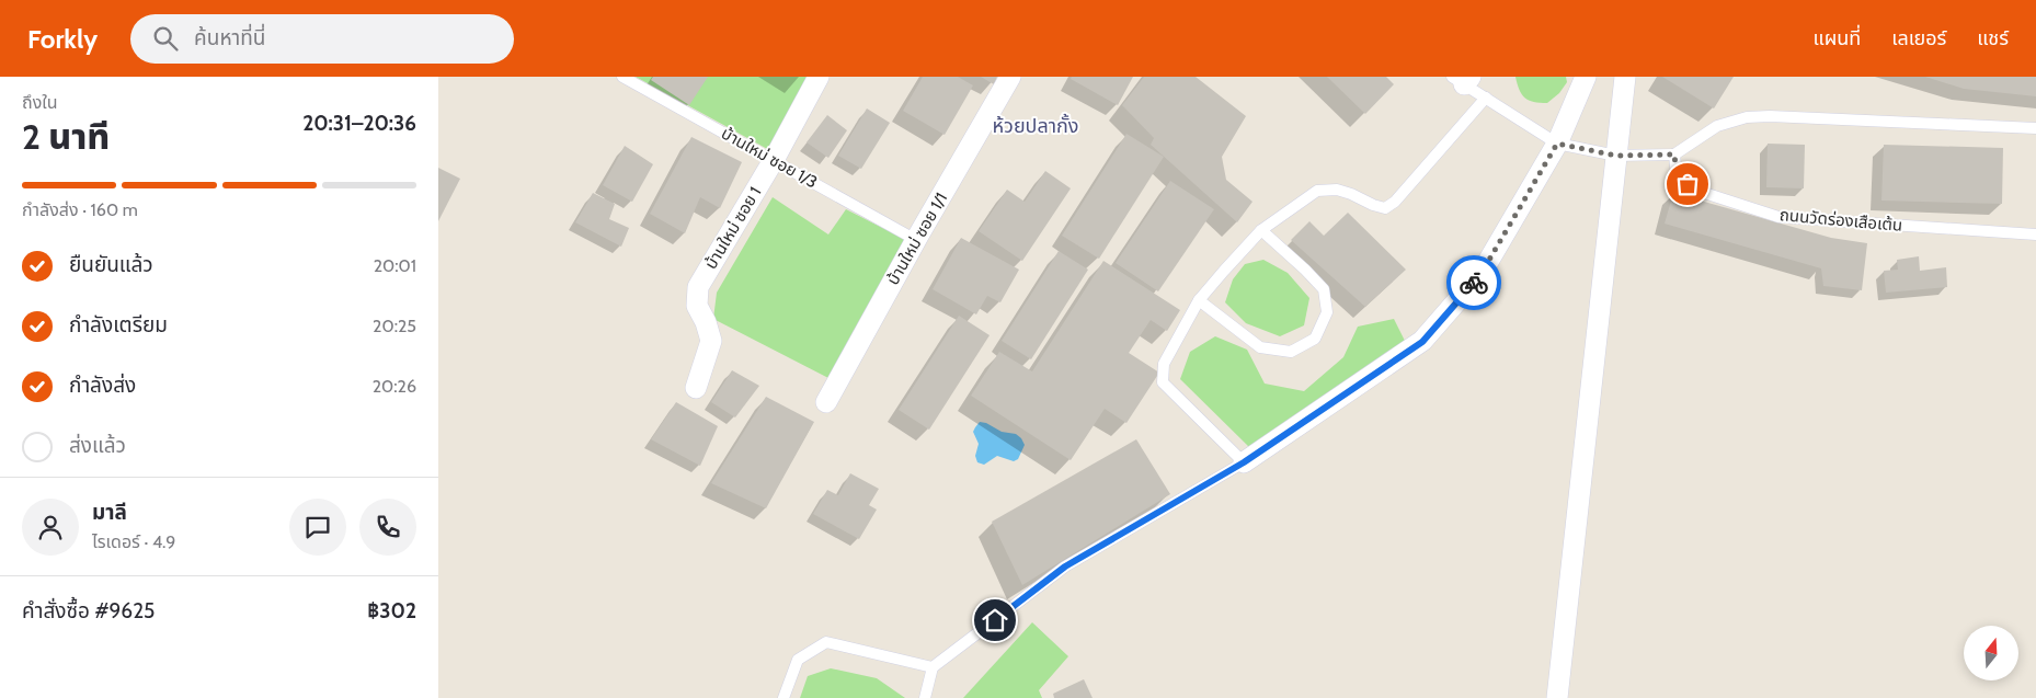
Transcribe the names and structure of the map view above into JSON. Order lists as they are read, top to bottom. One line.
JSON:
{"streets":{"street":["บ้านใหม่ ซอย 1","บ้านใหม่ ซอย 1/1"],"lane":["บ้านใหม่ ซอย 1/3","ถนนวัดร่องเสือเต้น"]},"crossings":[["บ้านใหม่ ซอย 1/3","บ้านใหม่ ซอย 1"],["บ้านใหม่ ซอย 1/3","บ้านใหม่ ซอย 1/1"]],"districts":["ห้วยปลากั้ง"],"north":"top","page":{"header":"Forkly","search":"ค้นหาที่นี่","nav":["แผนที่","เลเยอร์","แชร์"],"heading":["2 นาที","ถึงใน","20:31–20:36"],"panel":["มาลี","ไรเดอร์ · 4.9","คำสั่งซื้อ #9625","฿302"],"bar":"กำลังส่ง · 160 m","list":[["ยืนยันแล้ว","20:01"],["กำลังเตรียม","20:25"],["กำลังส่ง","20:26"],"ส่งแล้ว"]}}
